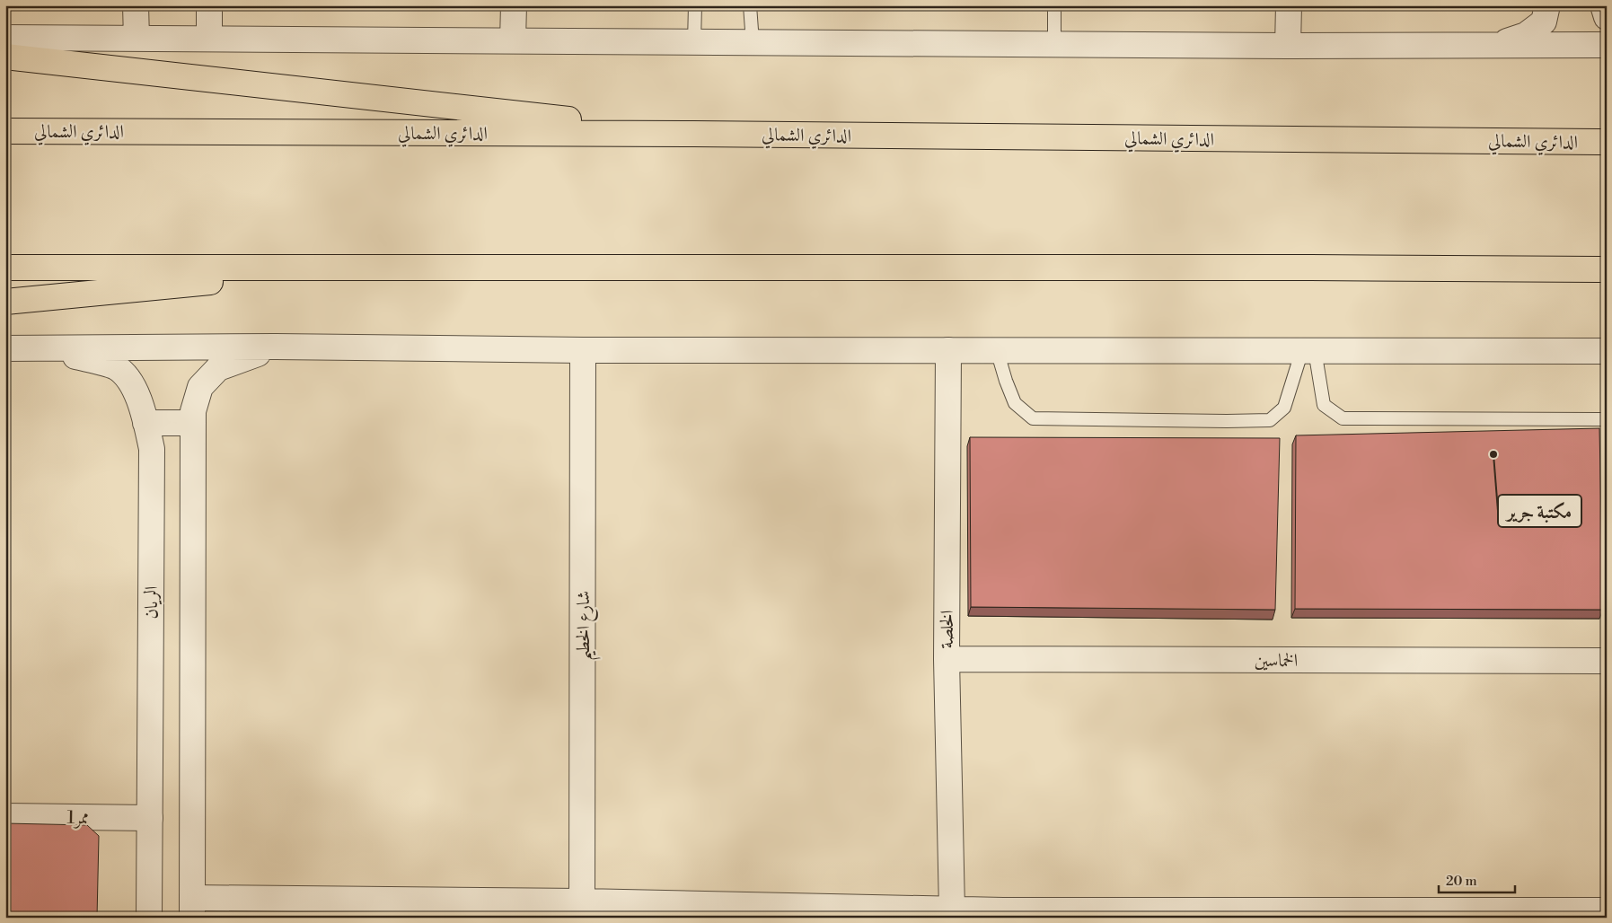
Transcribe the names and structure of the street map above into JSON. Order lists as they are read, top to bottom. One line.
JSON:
{"streets":{"highway":["الدائري الشمالي"],"street":["الريان","شارع الخطيم","الخلصة","الخماسين","ممر1"]},"crossings":[["الريان","ممر1"],["الخلصة","الخماسين"]],"places":["مكتبة جرير"],"scale_bar":"20 m"}
